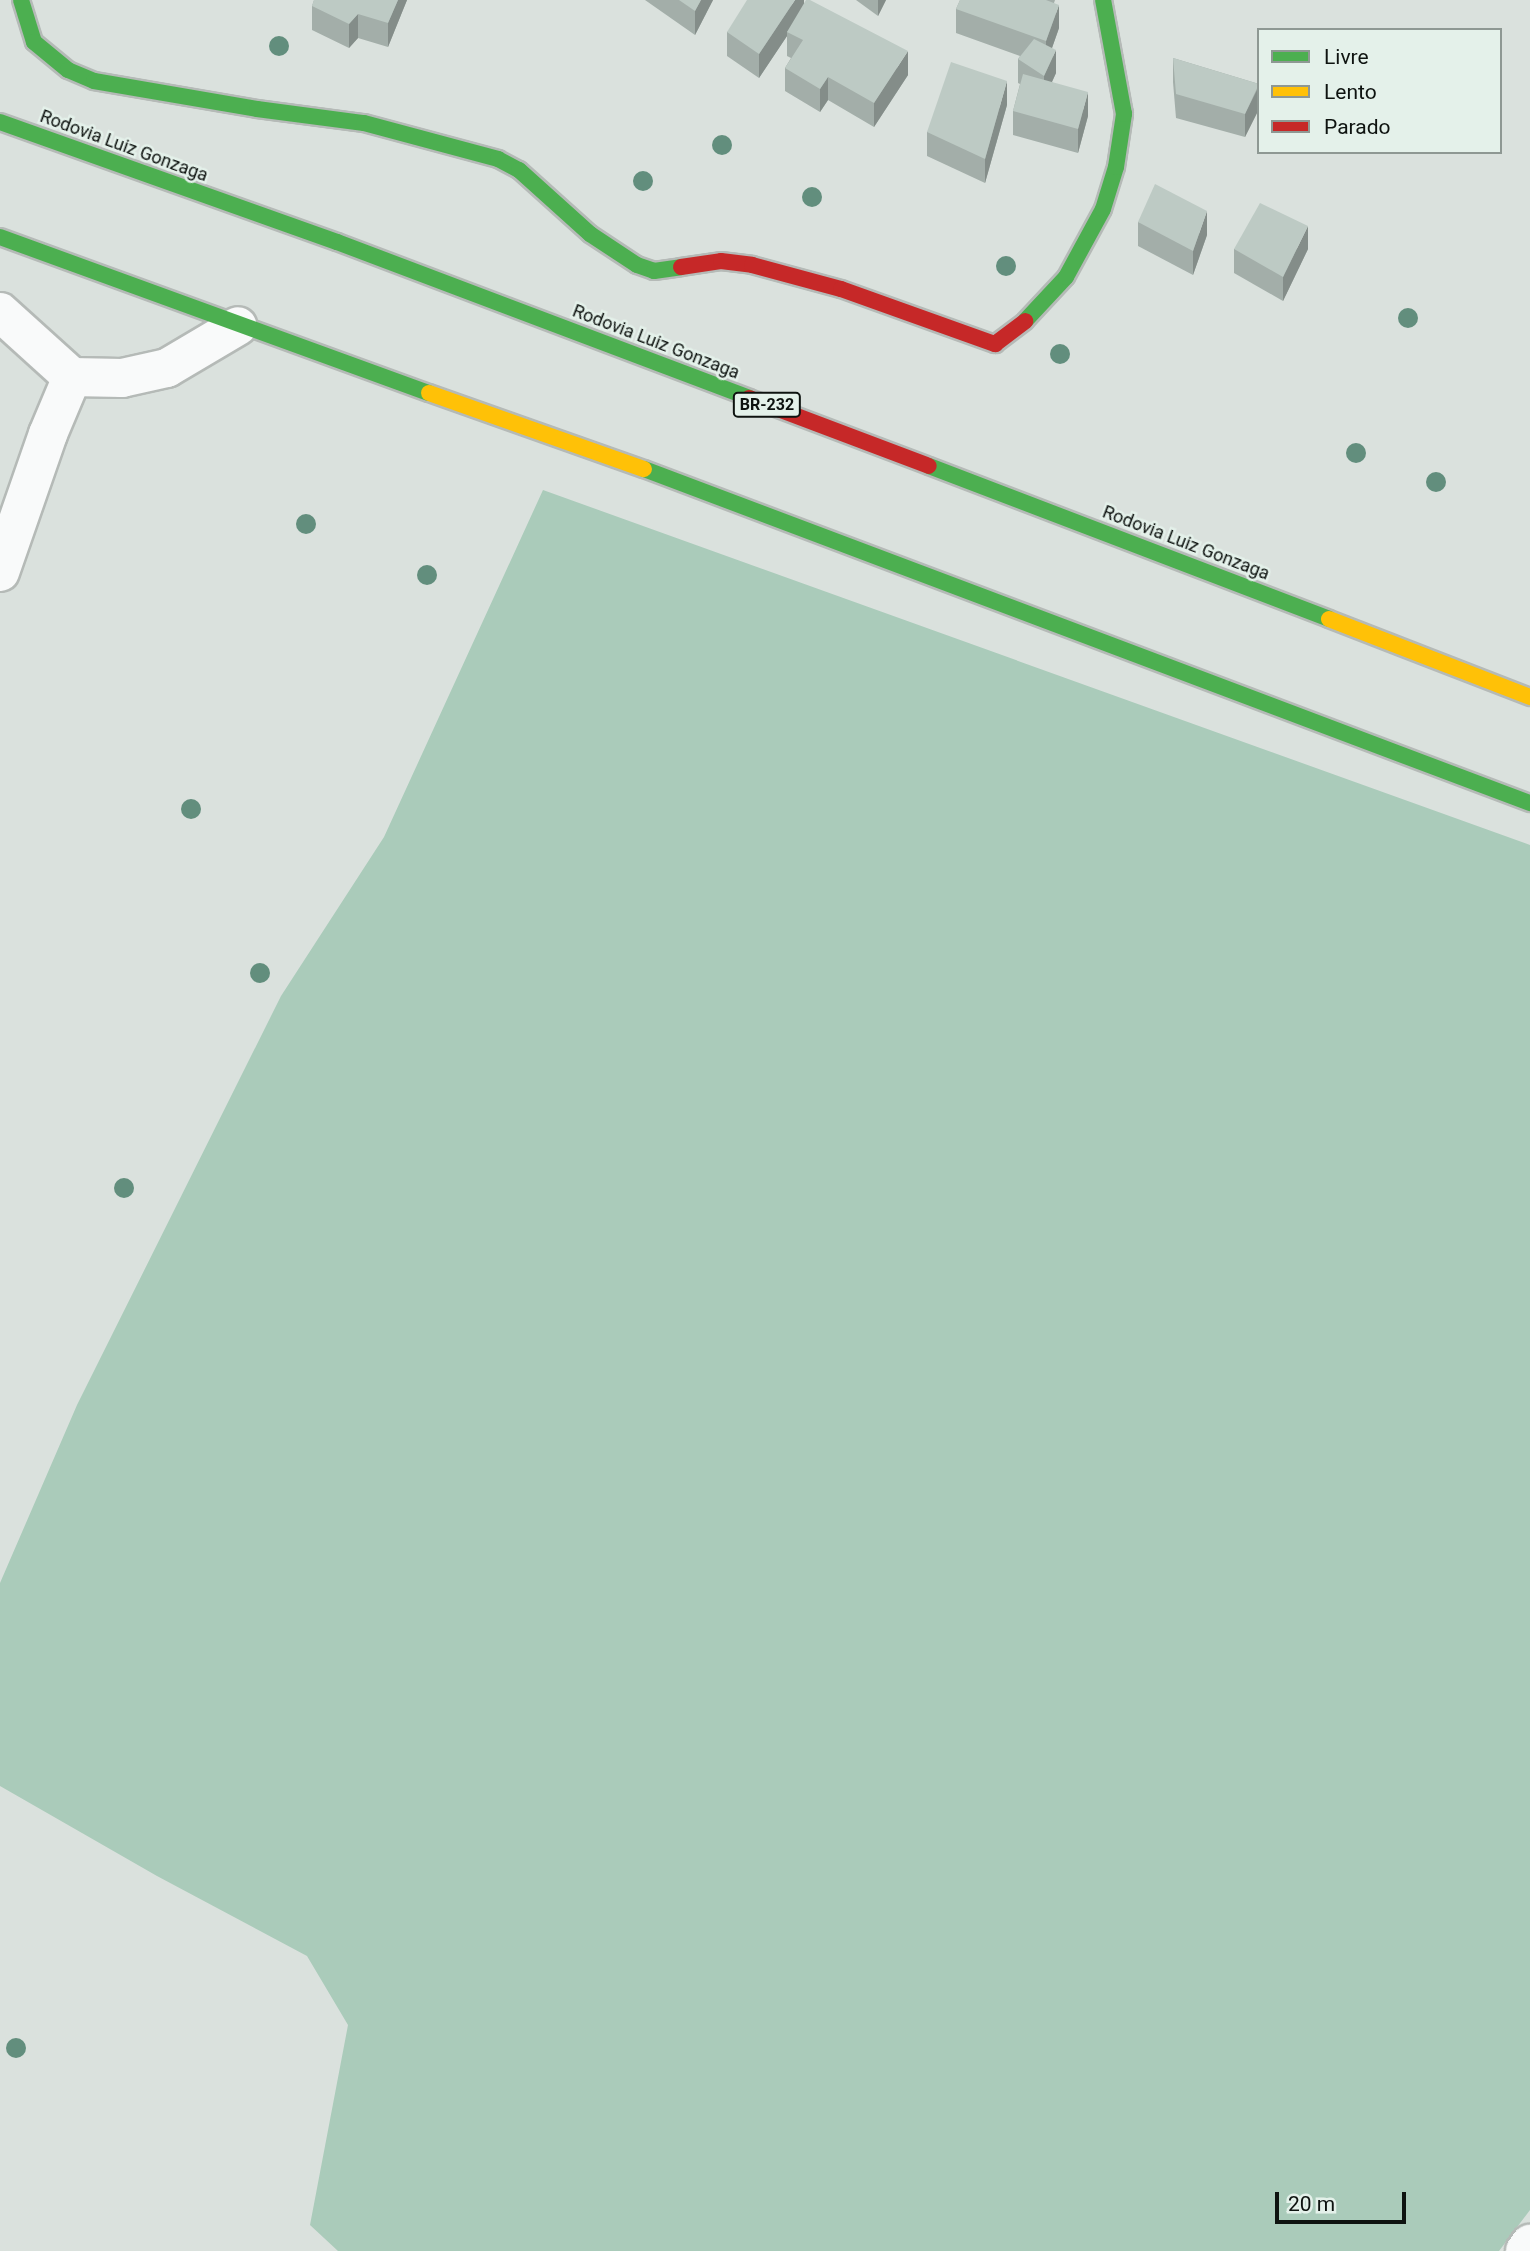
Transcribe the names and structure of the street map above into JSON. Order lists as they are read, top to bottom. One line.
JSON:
{"streets":{"main road":["Rodovia Luiz Gonzaga","BR-232"]},"legend":["Livre","Lento","Parado"],"scale_bar":"20 m"}
